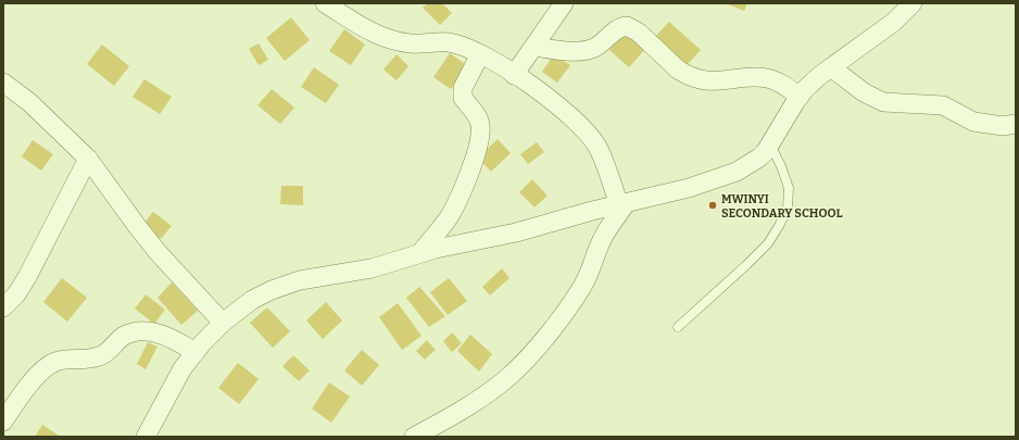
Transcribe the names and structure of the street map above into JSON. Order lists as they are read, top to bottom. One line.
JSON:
{"places":["MWINYI SECONDARY SCHOOL"]}
